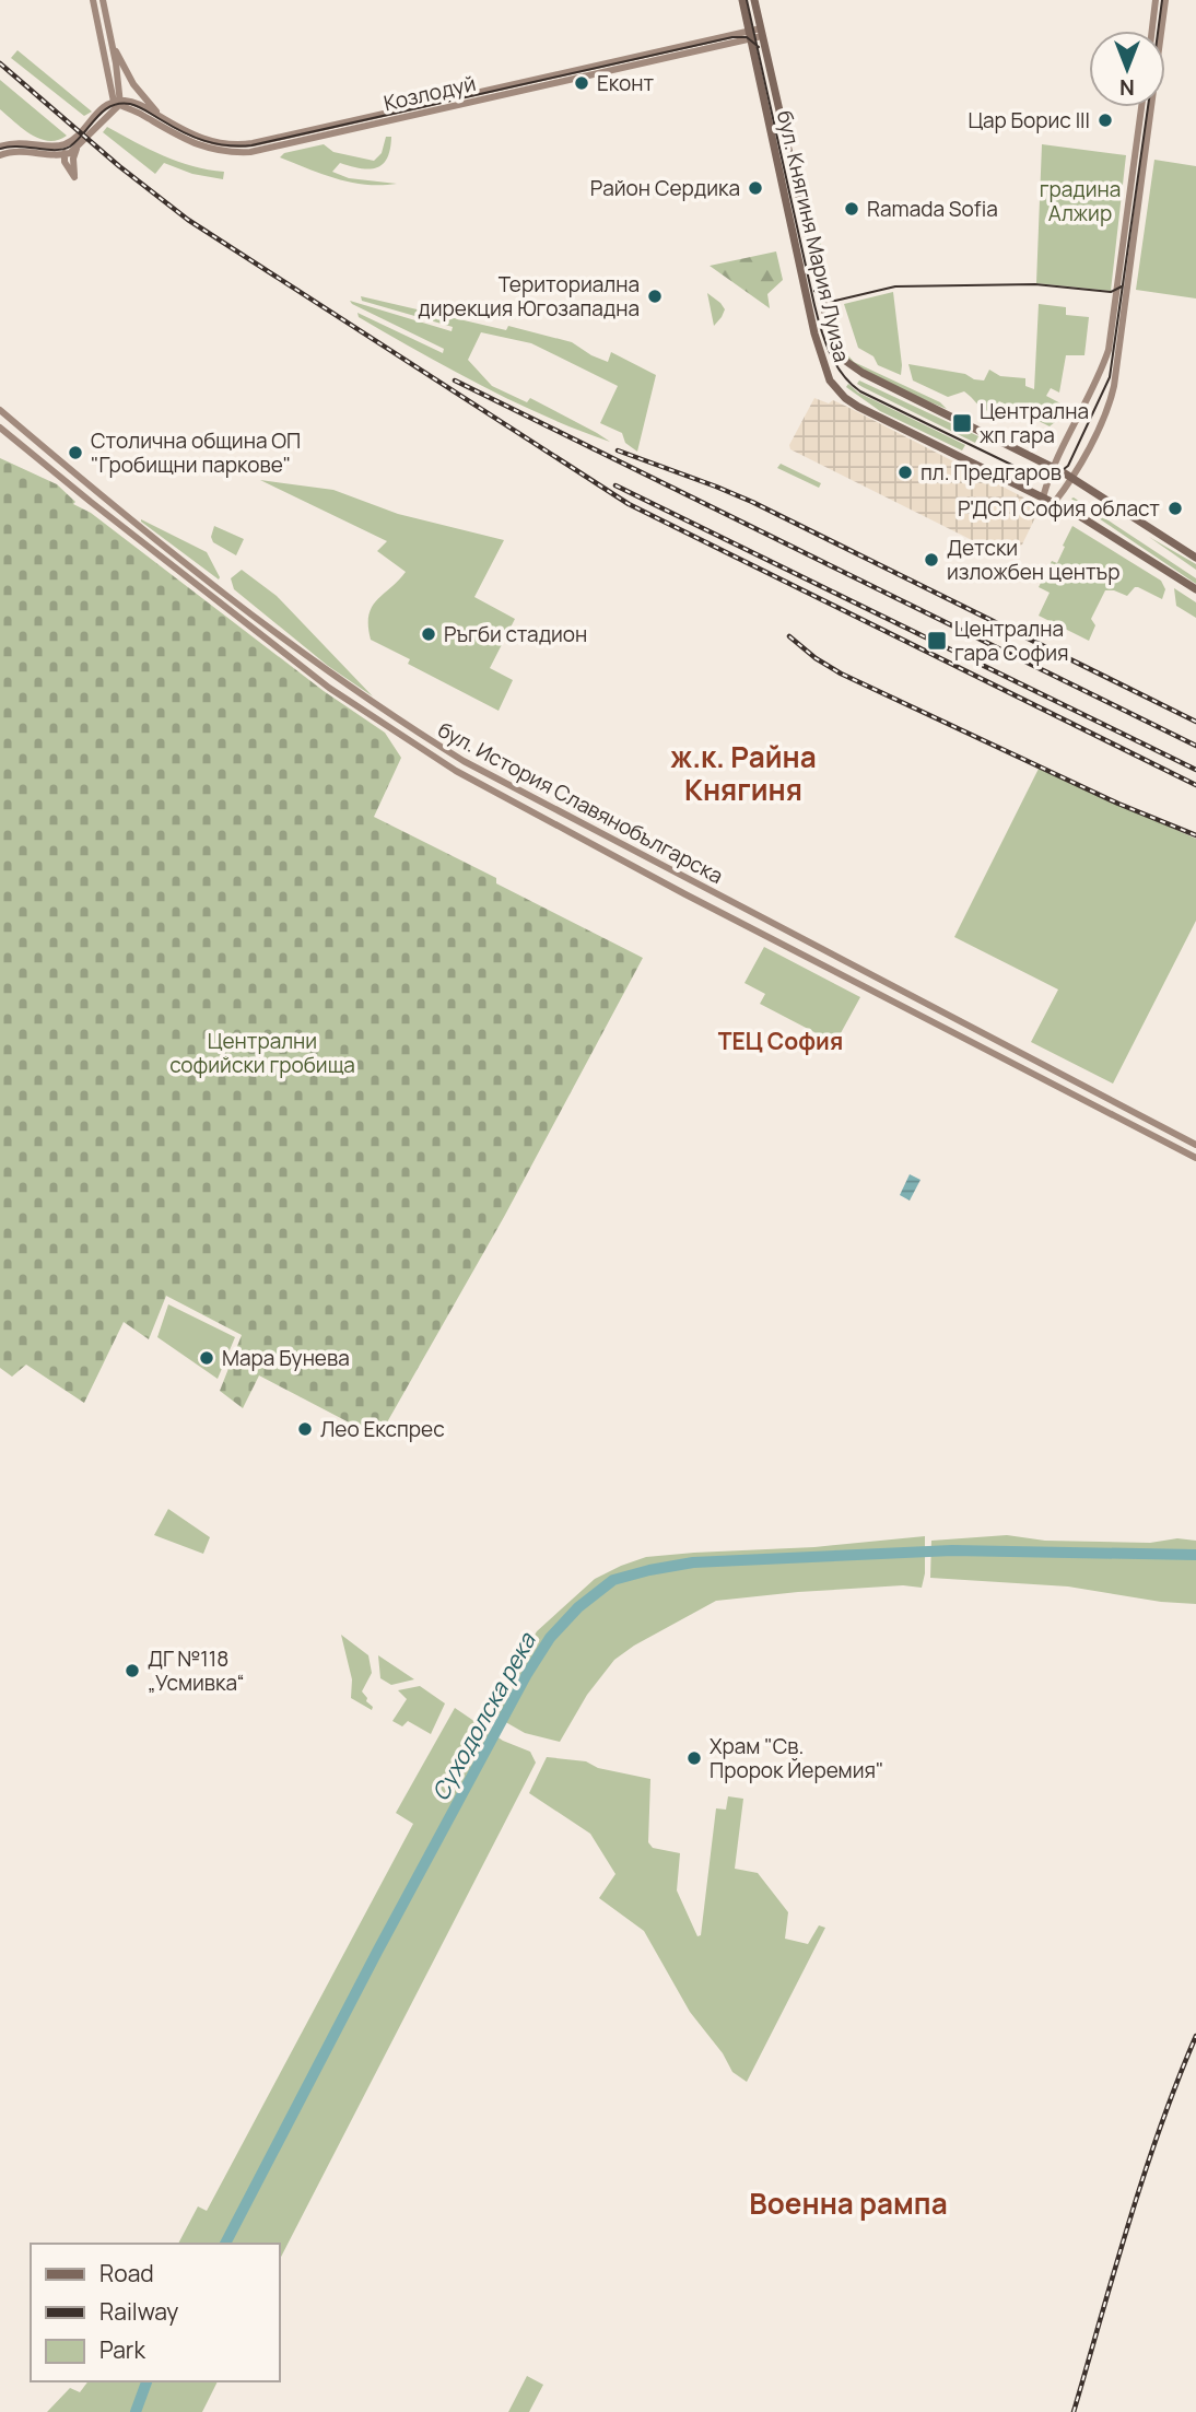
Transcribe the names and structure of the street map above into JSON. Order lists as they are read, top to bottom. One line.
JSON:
{"streets":{"main road":["Козлодуй","бул. Княгиня Мария Луиза","бул. История Славянобългарска"]},"crossings":[["Козлодуй","бул. Княгиня Мария Луиза"]],"districts":["ж.к. Райна Княгиня","ТЕЦ София","Военна рампа"],"water":["Суходолска река"],"parks":["градина Алжир","Централни софийски гробища"],"places":{"other":["Еконт","Цар Борис III","Район Сердика","Ramada Sofia","Териториална дирекция Югозападна","Столична община ОП \"Гробищни паркове\"","пл. Предгаров","Р'ДСП София област","Детски изложбен център","Ръгби стадион","Мара Бунева","Лео Експрес","ДГ №118 „Усмивка“","Храм \"Св. Пророк Йеремия\""],"transit":["Централна жп гара","Централна гара София"]},"legend":["Road","Railway","Park"],"north":"bottom"}
